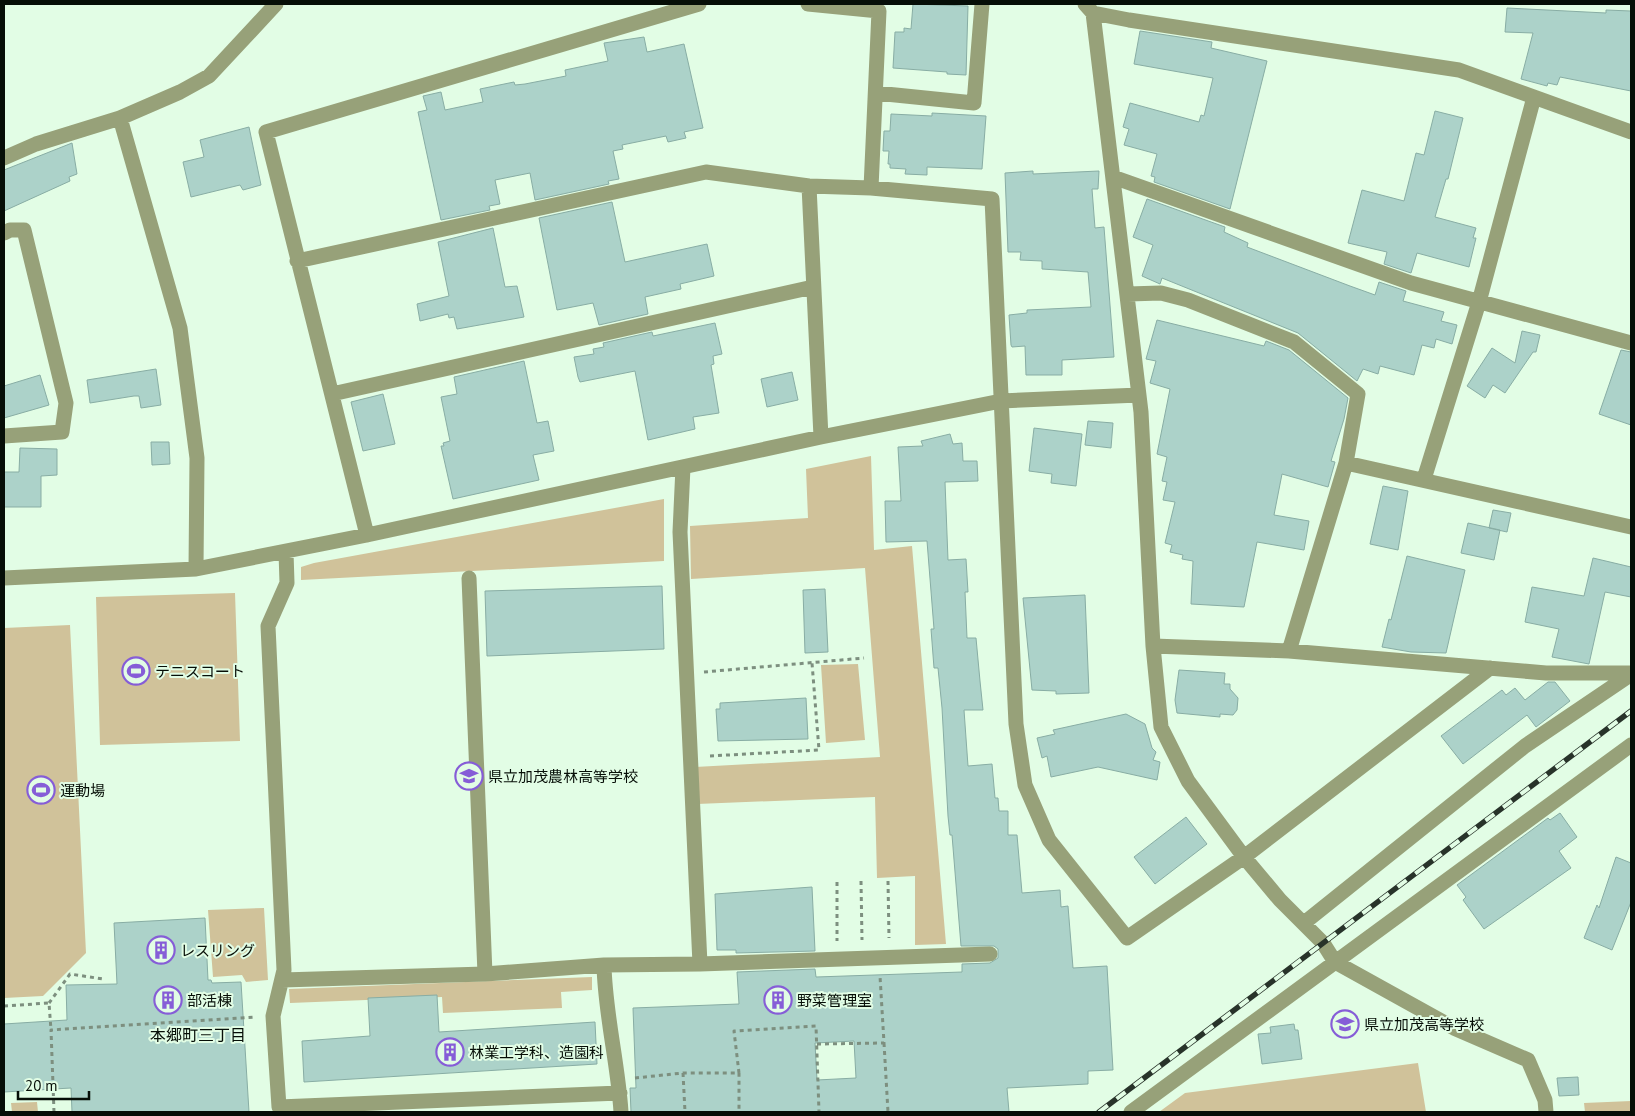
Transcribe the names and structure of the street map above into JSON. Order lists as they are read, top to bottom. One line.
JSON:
{"districts":["本郷町三丁目"],"places":{"sports":["テニスコート","運動場"],"school or university":["県立加茂農林高等学校","県立加茂高等学校"],"building":["レスリング","部活棟","野菜管理室","林業工学科、造園科"]},"scale_bar":"20 m"}
